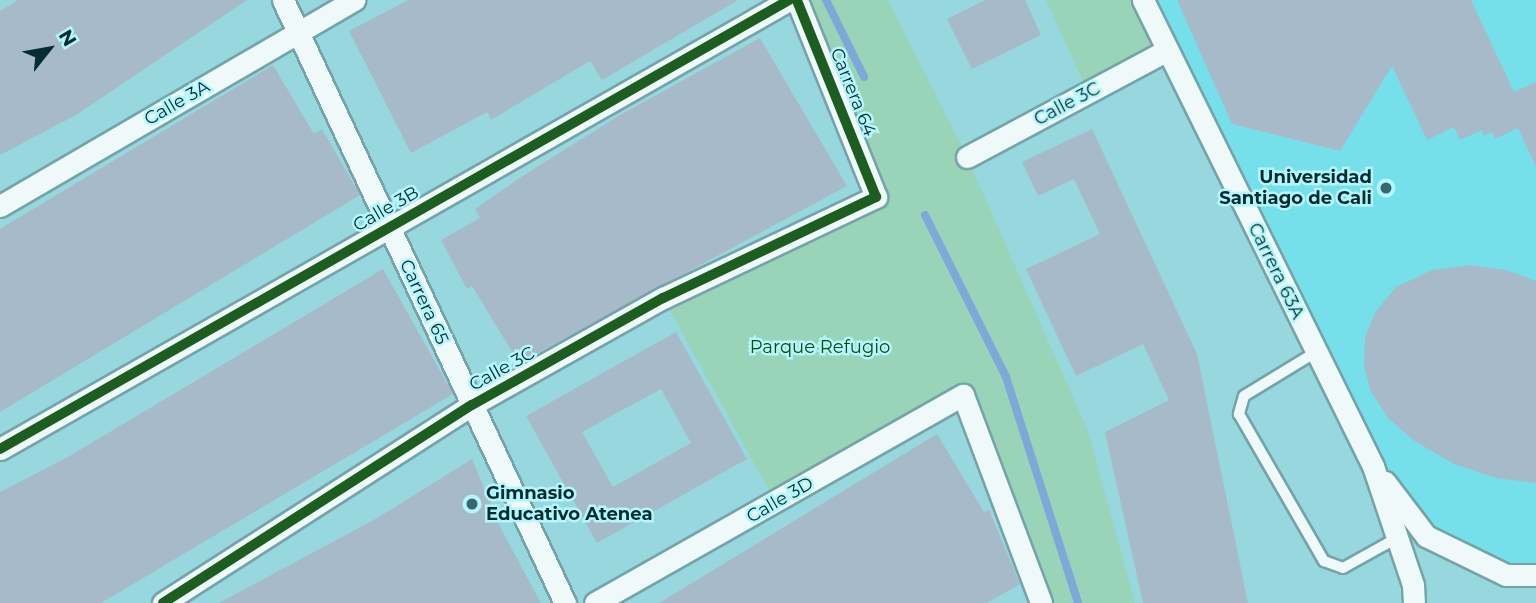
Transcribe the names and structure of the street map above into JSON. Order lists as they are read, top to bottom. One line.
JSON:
{"streets":{"street":["Carrera 64","Calle 3A","Calle 3C","Calle 3B","Carrera 63A","Carrera 65","Calle 3D"]},"crossings":[["Carrera 64","Calle 3C"],["Calle 3A","Carrera 65"],["Calle 3C","Carrera 63A"],["Calle 3C","Carrera 65"],["Calle 3B","Carrera 65"]],"parks":["Parque Refugio"],"places":["Universidad Santiago de Cali","Gimnasio Educativo Atenea"],"north":"top right"}
